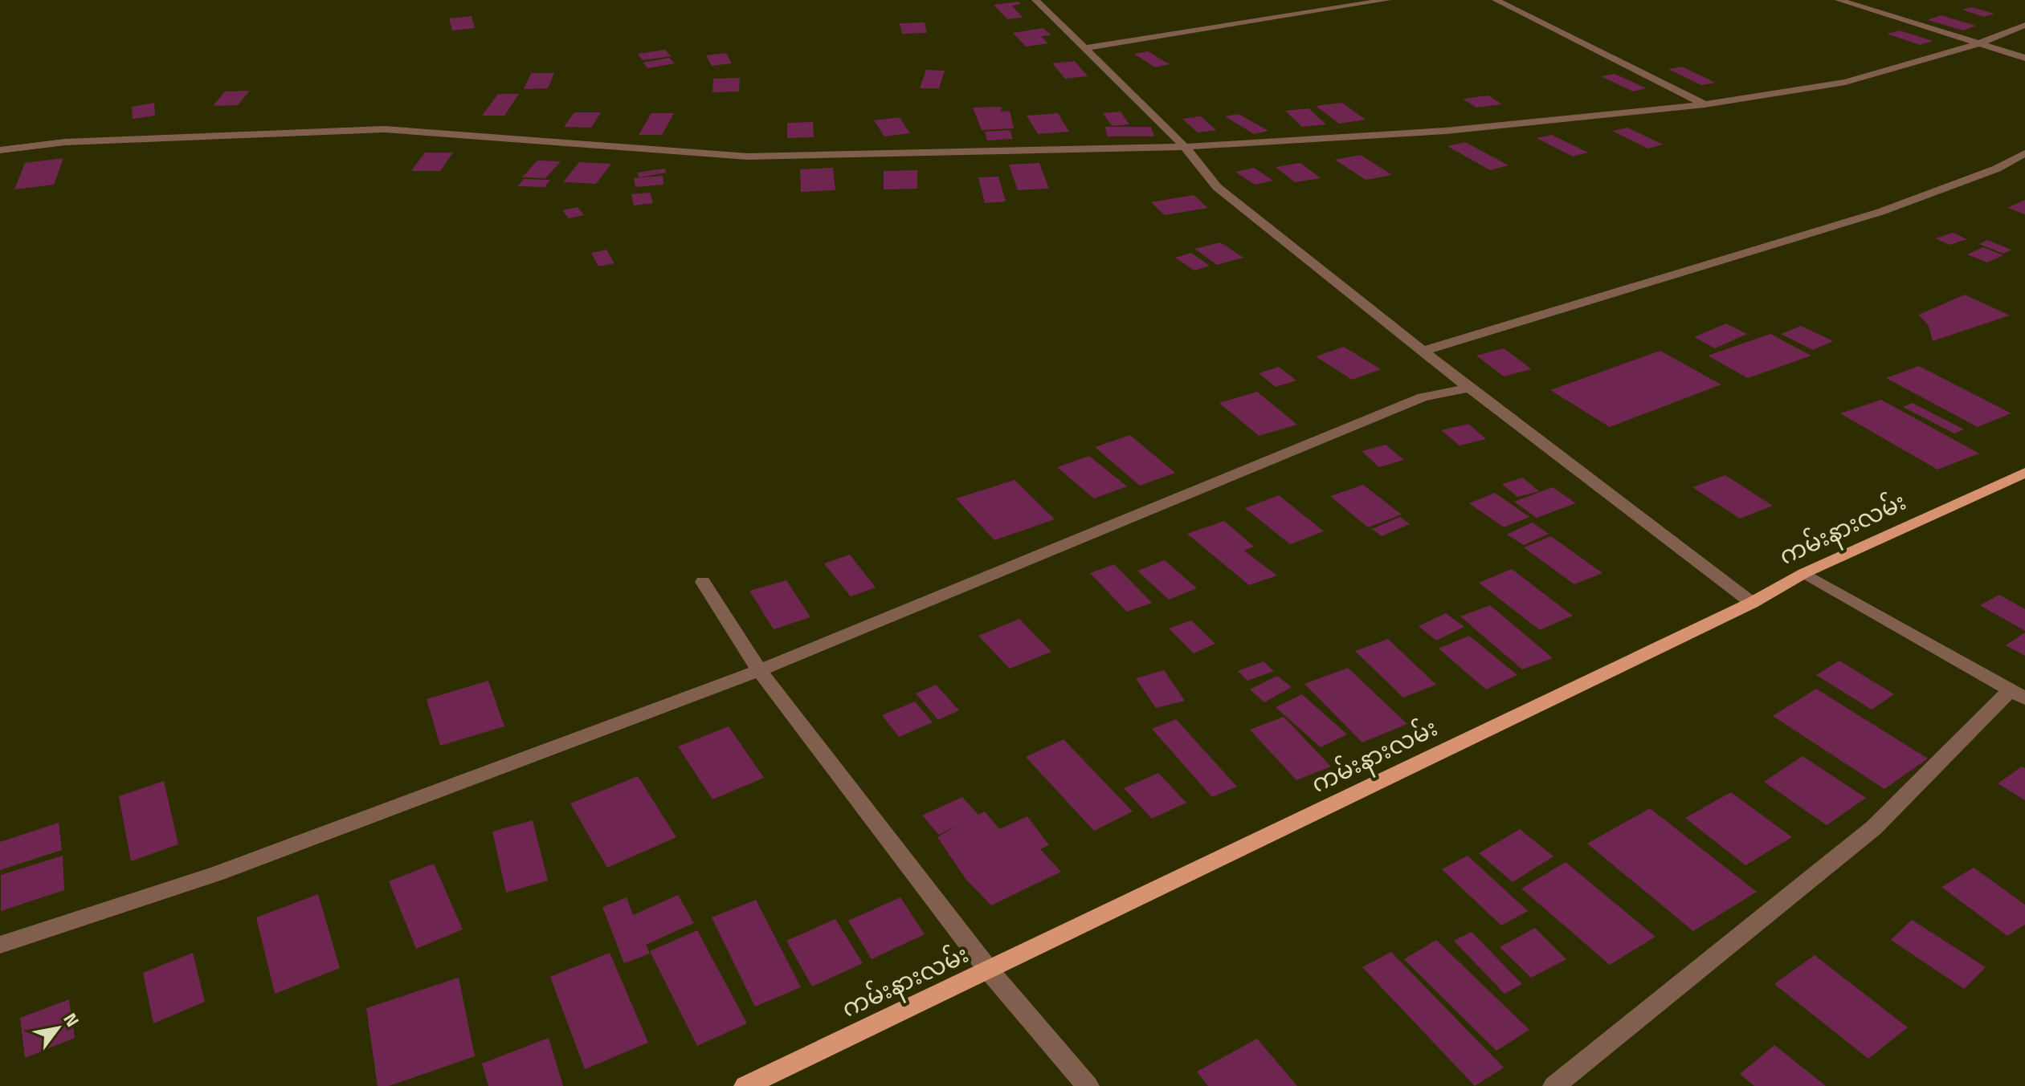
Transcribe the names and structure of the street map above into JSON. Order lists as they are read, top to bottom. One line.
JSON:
{"streets":{"main road":["ကမ်းနားလမ်း"]},"north":"top right"}
